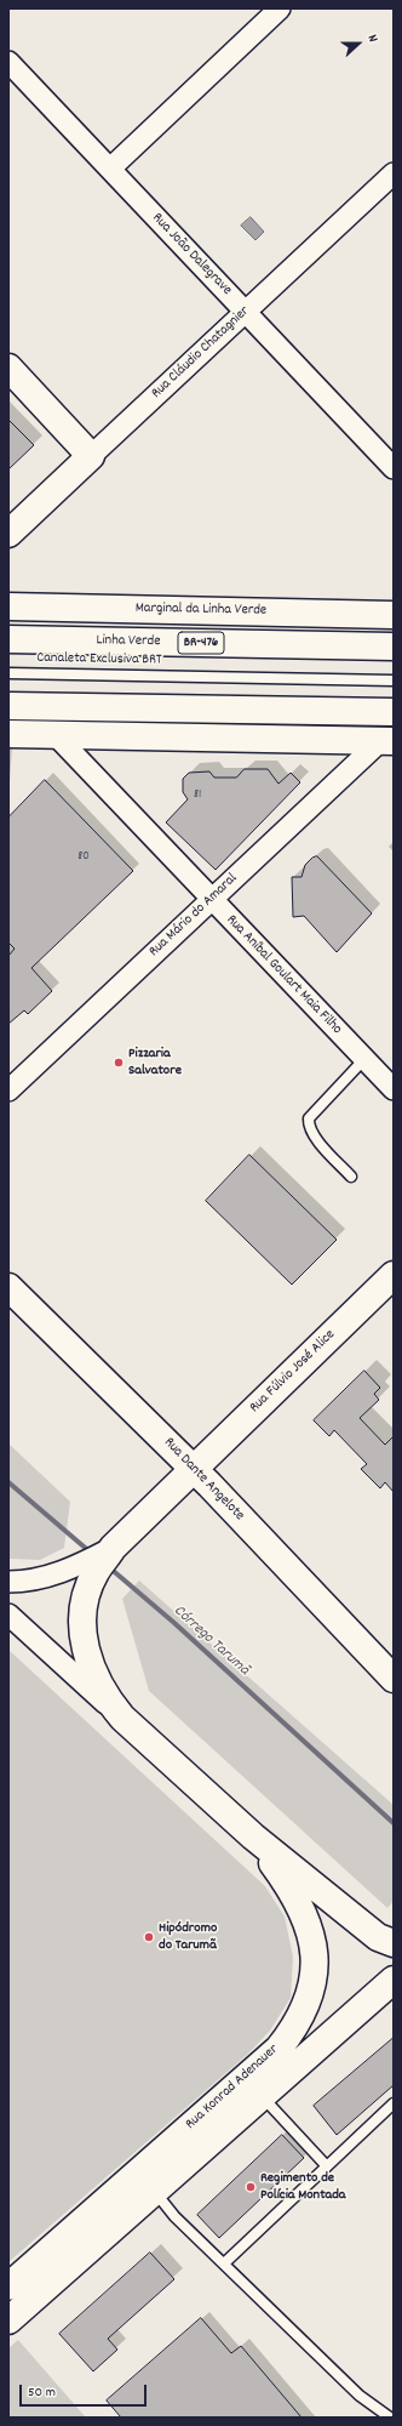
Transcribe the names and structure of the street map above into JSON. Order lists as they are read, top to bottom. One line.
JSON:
{"streets":{"main road":["Rua Cláudio Chatagnier","Marginal da Linha Verde","Linha Verde","BR-476","Rua Fúlvio José Alice","Rua Dante Angelote","Rua Konrad Adenauer"],"street":["Rua João Dalegrave","Rua Mário do Amaral","Rua Aníbal Goulart Maia Filho"],"lane":["Canaleta Exclusiva BRT"]},"crossings":[["Rua João Dalegrave","Rua Cláudio Chatagnier"],["Rua Mário do Amaral","Rua Aníbal Goulart Maia Filho"],["Rua Fúlvio José Alice","Rua Dante Angelote"],["Rua Fúlvio José Alice","Rua Konrad Adenauer"]],"water":["Córrego Tarumã"],"places":["Pizzaria Salvatore","Hipódromo do Tarumã","Regimento de Polícia Montada"],"house_numbers":["81","80"],"scale_bar":"50 m","north":"right"}
